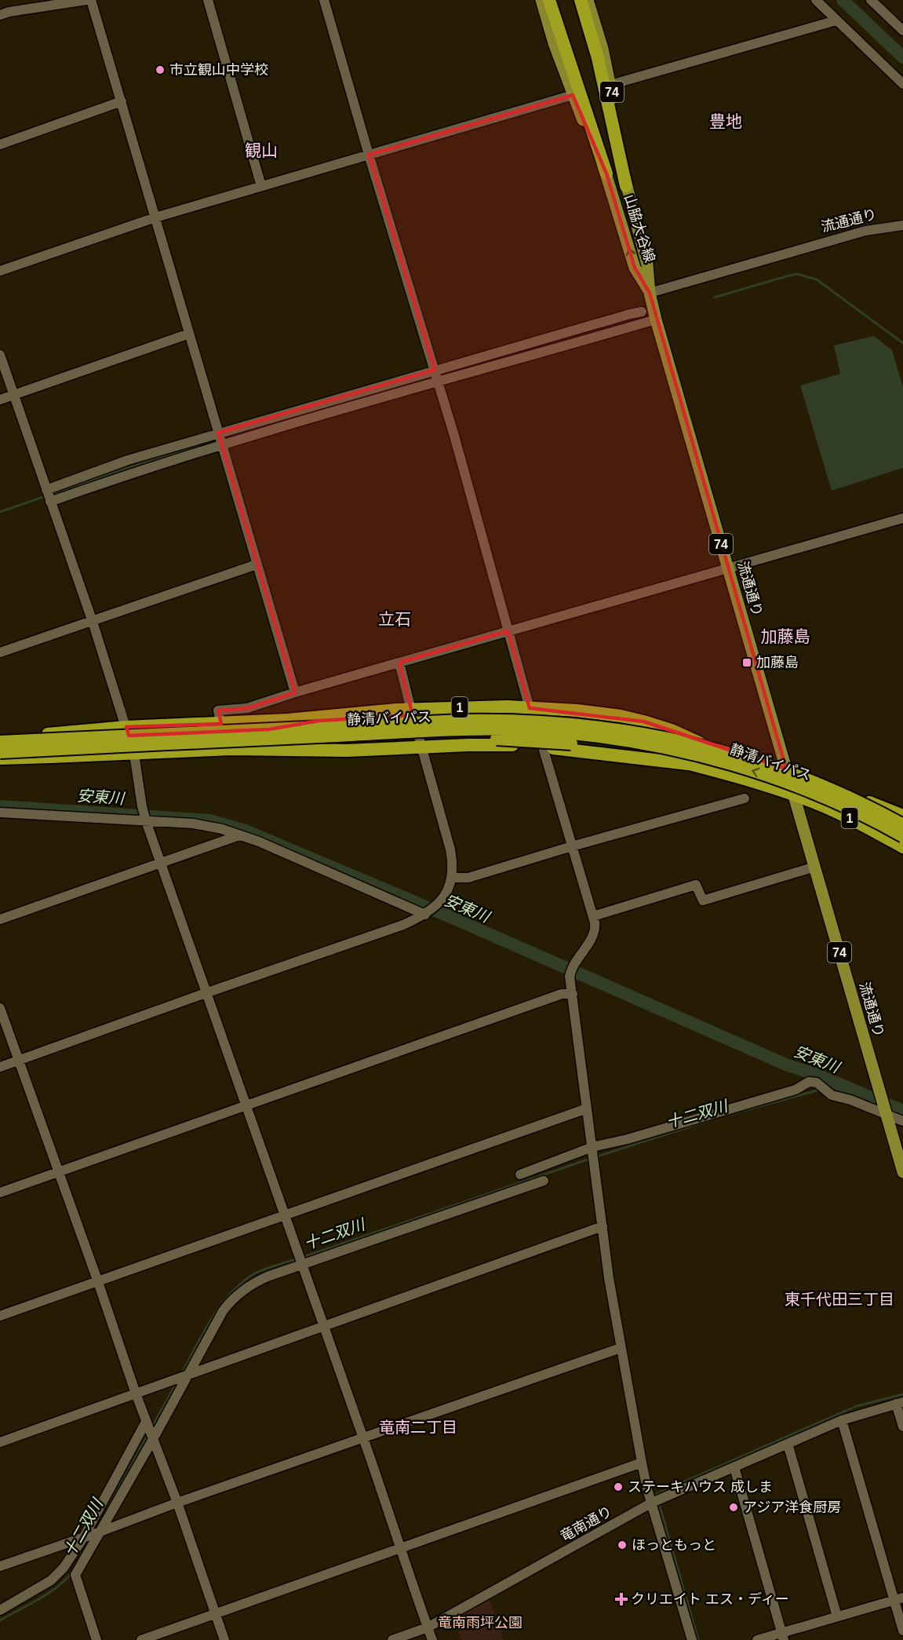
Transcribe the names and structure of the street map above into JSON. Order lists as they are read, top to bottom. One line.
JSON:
{"streets":{"highway":["74","1","静清バイパス"],"main road":["流通通り","山脇大谷線"],"street":["竜南通り"]},"crossings":[["74","山脇大谷線"],["流通通り","山脇大谷線"],["流通通り","1"],["1","静清バイパス"]],"districts":["豊地","観山","立石","加藤島","東千代田三丁目","竜南二丁目"],"water":["安東川","十二双川"],"parks":["竜南雨坪公園"],"places":{"other":["市立観山中学校","ステーキハウス 成しま","アジア洋食厨房","ほっともっと"],"transit":["加藤島"],"health":["クリエイト エス・ディー"]}}
